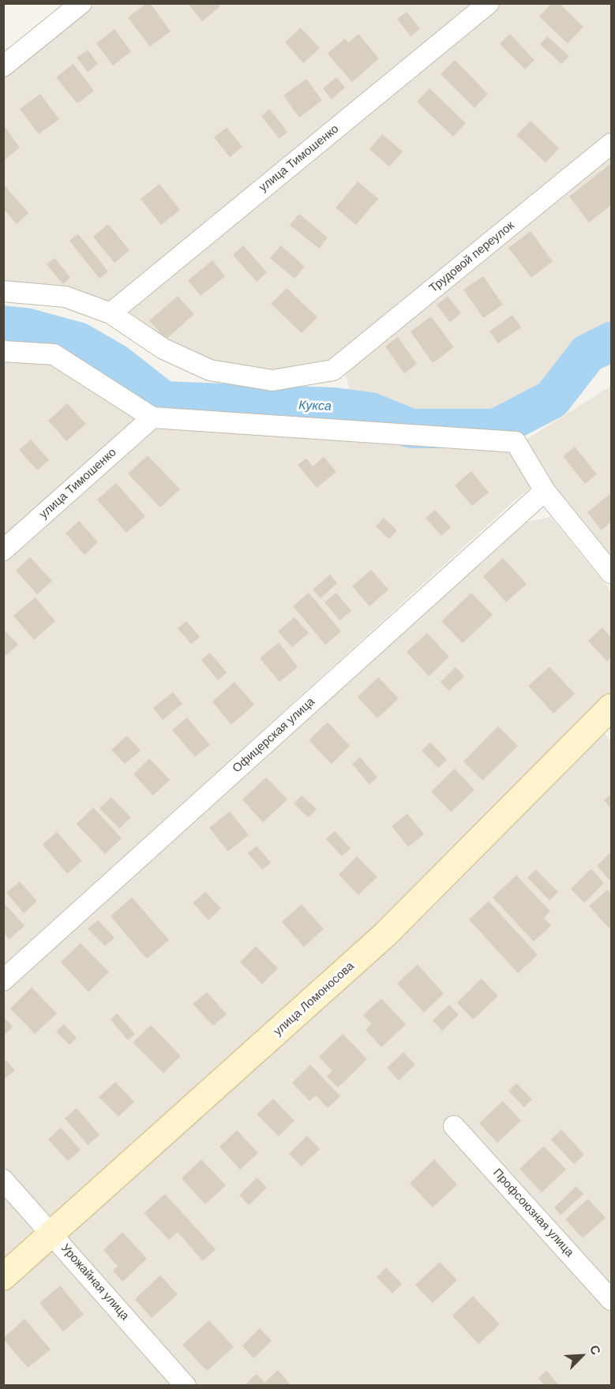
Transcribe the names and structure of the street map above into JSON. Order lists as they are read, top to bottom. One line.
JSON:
{"streets":{"street":["улица Тимошенко","Трудовой переулок","Офицерская улица","улица Ломоносова","Профсоюзная улица","Урожайная улица"]},"crossings":[["улица Тимошенко","Трудовой переулок"],["улица Ломоносова","Урожайная улица"]],"water":["Кукса"],"north":"top right"}
